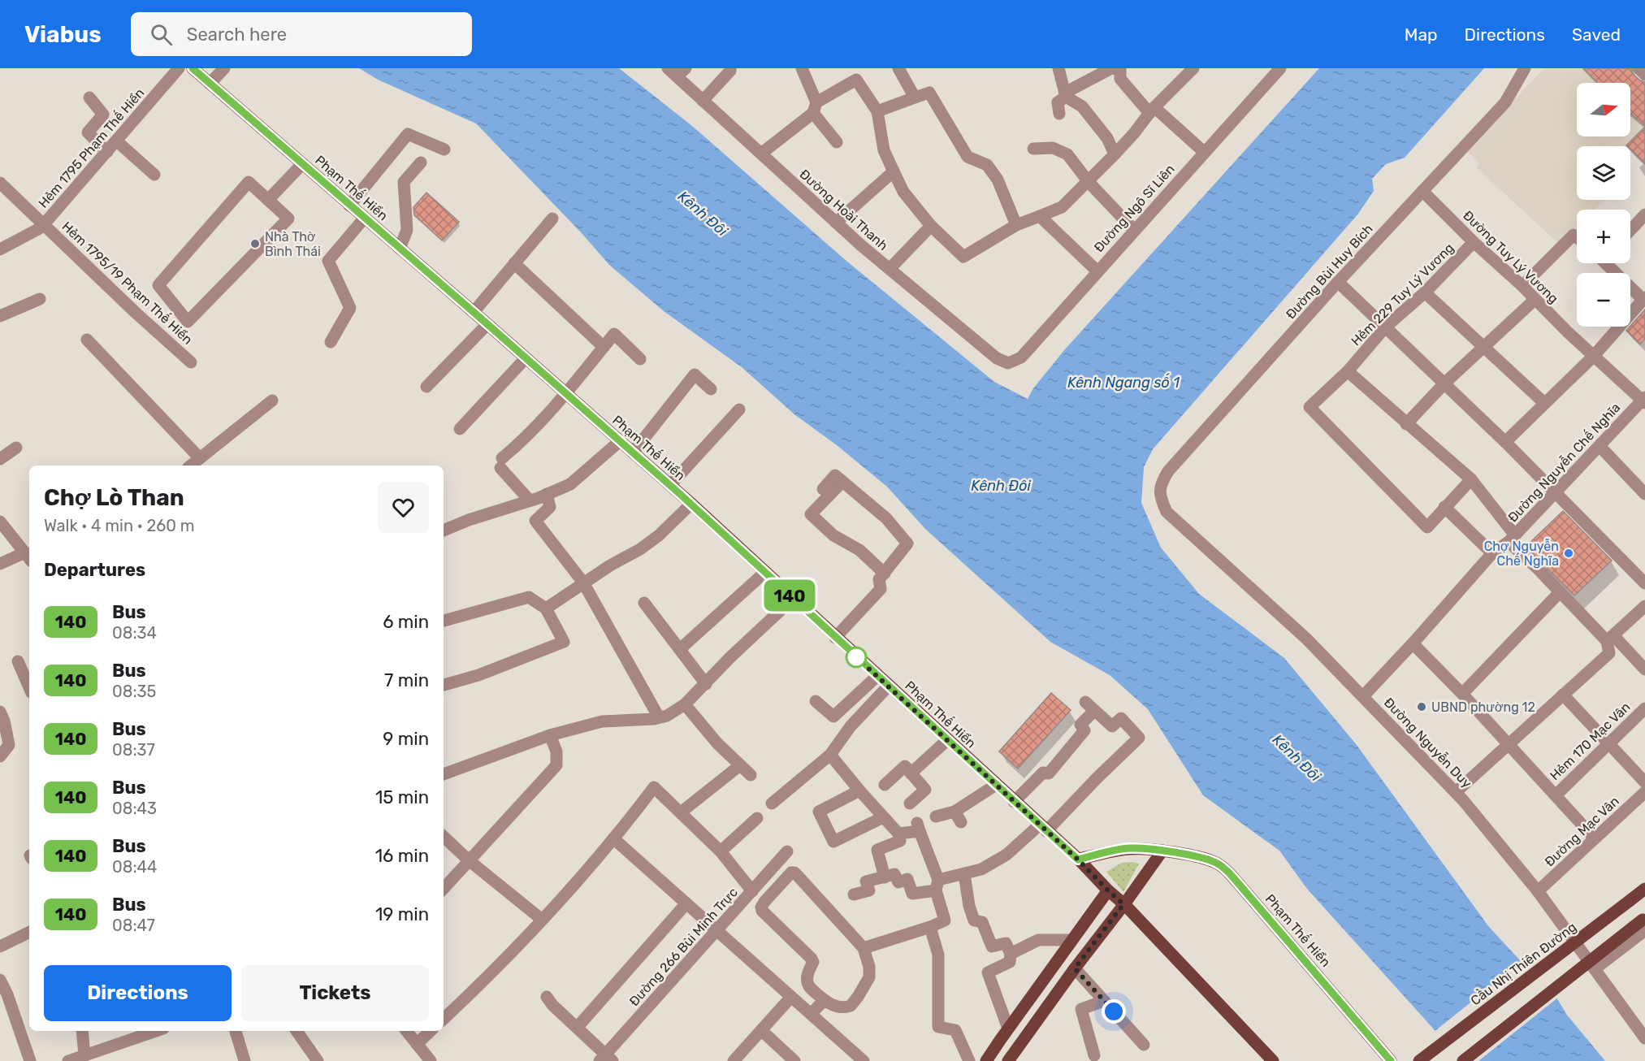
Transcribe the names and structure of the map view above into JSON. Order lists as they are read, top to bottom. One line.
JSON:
{"streets":{"main road":["Phạm Thế Hiển","Cầu Nhị Thiên Đường"],"street":["Hẻm 1795 Phạm Thế Hiển","Đường Ngô Sĩ Liên","Đường Hoài Thanh","Đường Tuy Lý Vương","Đường Bùi Huy Bích","Hẻm 1795/19 Phạm Thế Hiển","Hẻm 229 Tuy Lý Vương","Đường Nguyễn Chế Nghĩa","Hẻm 170 Mạc Vân","Đường Nguyễn Duy","Đường Mạc Vân","Đường 266 Bùi Minh Trực"]},"crossings":[["Hẻm 1795 Phạm Thế Hiển","Hẻm 1795/19 Phạm Thế Hiển"],["Đường Ngô Sĩ Liên","Đường Hoài Thanh"],["Đường Tuy Lý Vương","Đường Bùi Huy Bích"],["Đường Tuy Lý Vương","Hẻm 229 Tuy Lý Vương"],["Đường Tuy Lý Vương","Đường Nguyễn Chế Nghĩa"],["Đường Bùi Huy Bích","Đường Nguyễn Duy"],["Đường Nguyễn Chế Nghĩa","Hẻm 170 Mạc Vân"],["Đường Nguyễn Chế Nghĩa","Đường Nguyễn Duy"],["Hẻm 170 Mạc Vân","Đường Mạc Vân"],["Đường Nguyễn Duy","Đường Mạc Vân"]],"water":["Kênh Đôi","Kênh Ngang số 1"],"places":["Nhà Thờ Bình Thái","Chợ Nguyễn Chế Nghĩa","UBND phường 12"],"lines":["bus line 140"],"north":"right","page":{"header":"Viabus","search":"Search here","nav":["Map","Directions","Saved"],"on_map":"140","map_buttons":["+","−"],"heading":[["Chợ Lò Than","Walk · 4 min · 260 m"],"Departures"],"list":[{"mark":"140","name":"Bus","note":"08:34","value":"6 min"},{"mark":"140","name":"Bus","note":"08:35","value":"7 min"},{"mark":"140","name":"Bus","note":"08:37","value":"9 min"},{"mark":"140","name":"Bus","note":"08:43","value":"15 min"},{"mark":"140","name":"Bus","note":"08:44","value":"16 min"},{"mark":"140","name":"Bus","note":"08:47","value":"19 min"}],"buttons":["Directions","Tickets"]}}
